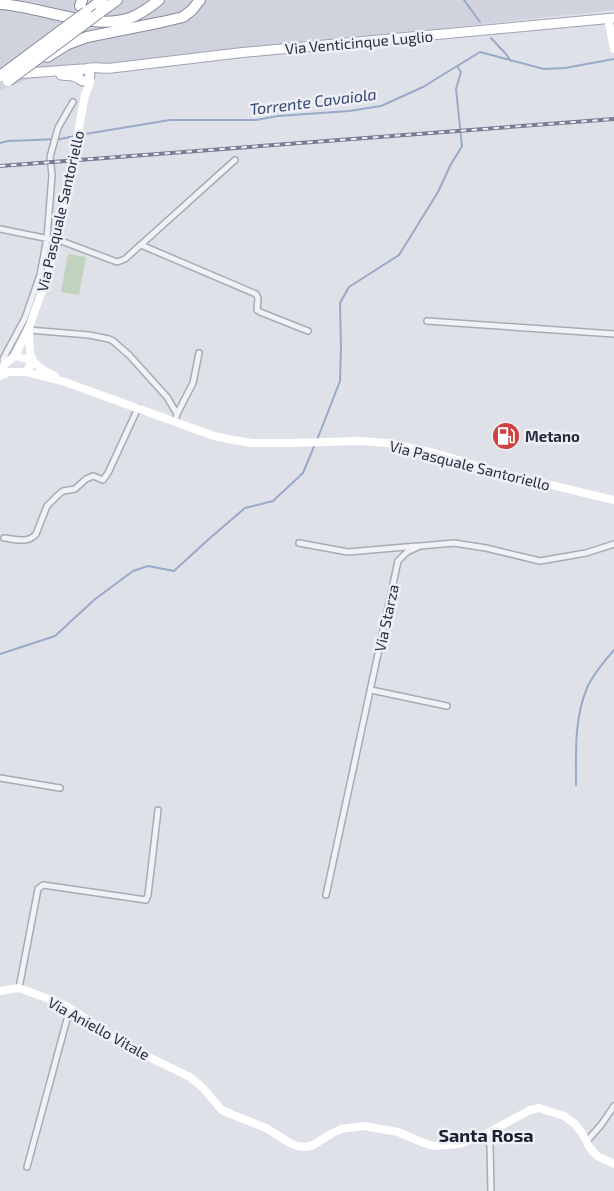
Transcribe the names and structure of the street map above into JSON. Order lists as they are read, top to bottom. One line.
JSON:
{"streets":{"main road":["Via Venticinque Luglio"],"street":["Via Pasquale Santoriello","Via Starza","Via Aniello Vitale"]},"crossings":[["Via Venticinque Luglio","Via Pasquale Santoriello"]],"districts":["Santa Rosa"],"water":["Torrente Cavaiola"],"places":{"fuel station":["Metano"]}}
